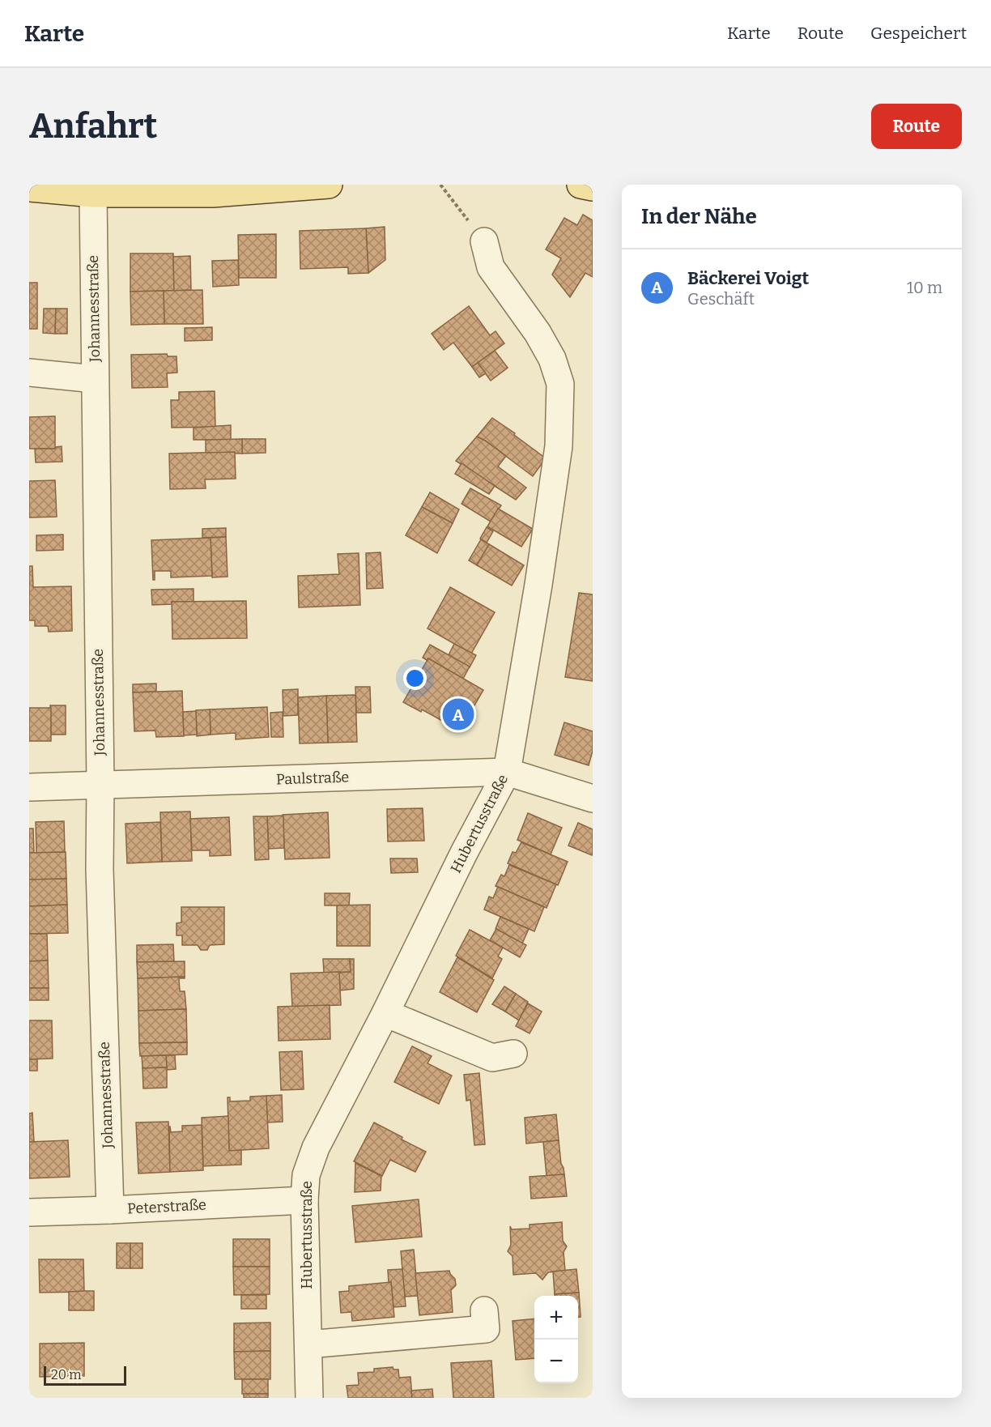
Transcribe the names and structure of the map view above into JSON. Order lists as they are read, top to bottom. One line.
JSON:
{"streets":{"street":["Johannesstraße","Paulstraße","Hubertusstraße","Peterstraße"]},"crossings":[["Johannesstraße","Paulstraße"],["Johannesstraße","Peterstraße"],["Paulstraße","Hubertusstraße"],["Hubertusstraße","Peterstraße"]],"scale_bar":"20 m","page":{"header":"Karte","nav":["Karte","Route","Gespeichert"],"buttons":"Route","title":"Anfahrt","heading":"In der Nähe","list":[{"mark":"A","name":"Bäckerei Voigt","note":"Geschäft","value":"10 m"}],"pins":"A","map_buttons":["+","−"],"scale":"20 m"}}
